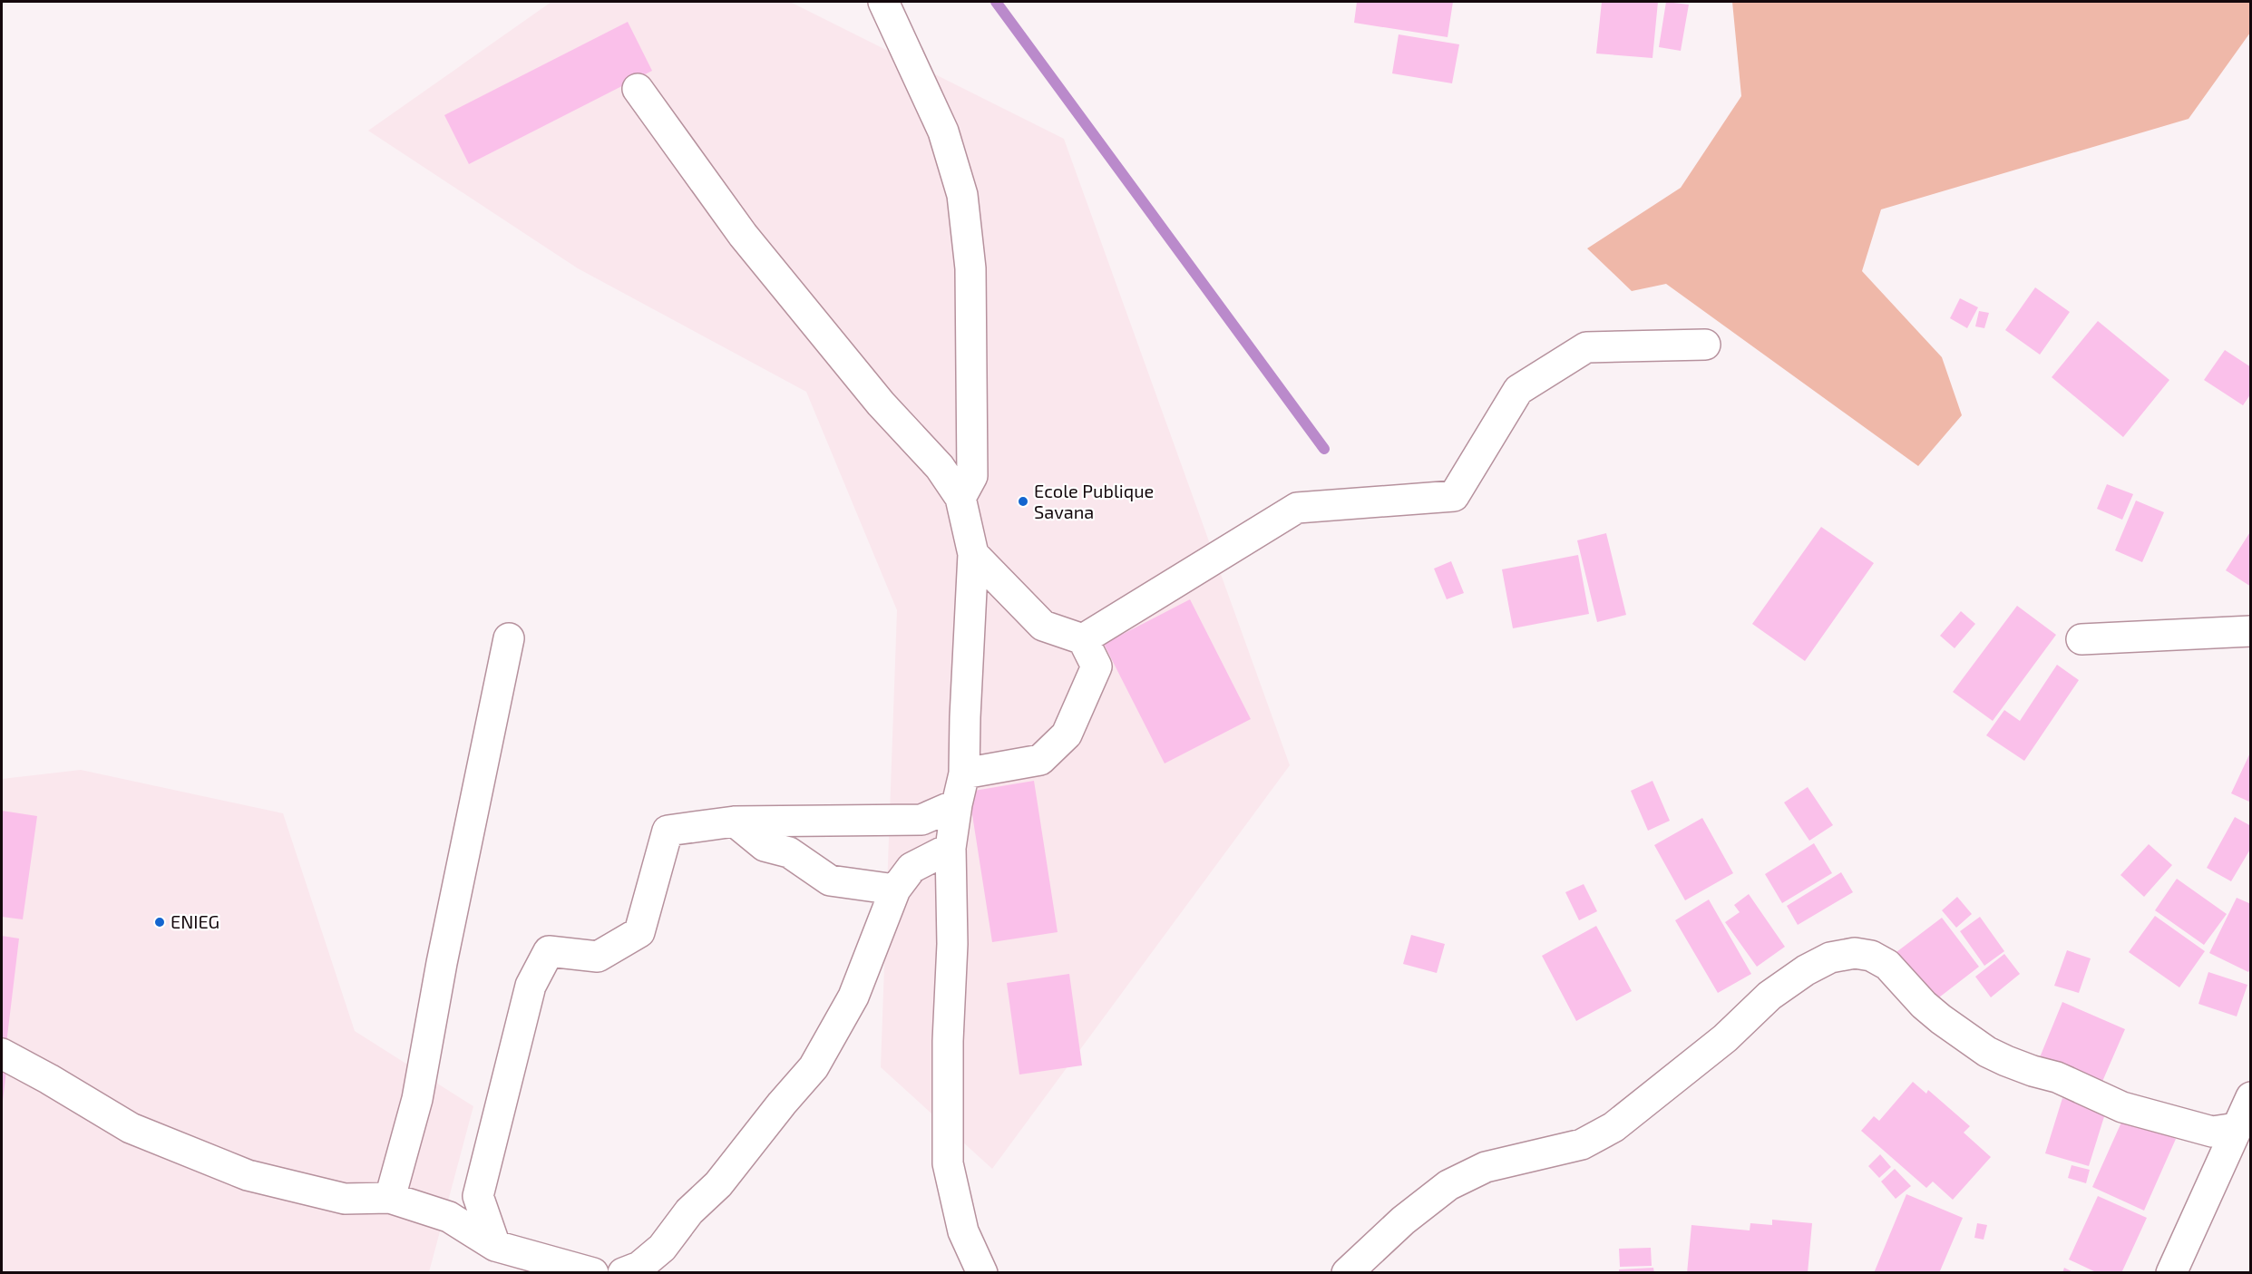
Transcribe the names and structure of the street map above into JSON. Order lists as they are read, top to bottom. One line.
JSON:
{"places":["Ecole Publique Savana","ENIEG"]}
